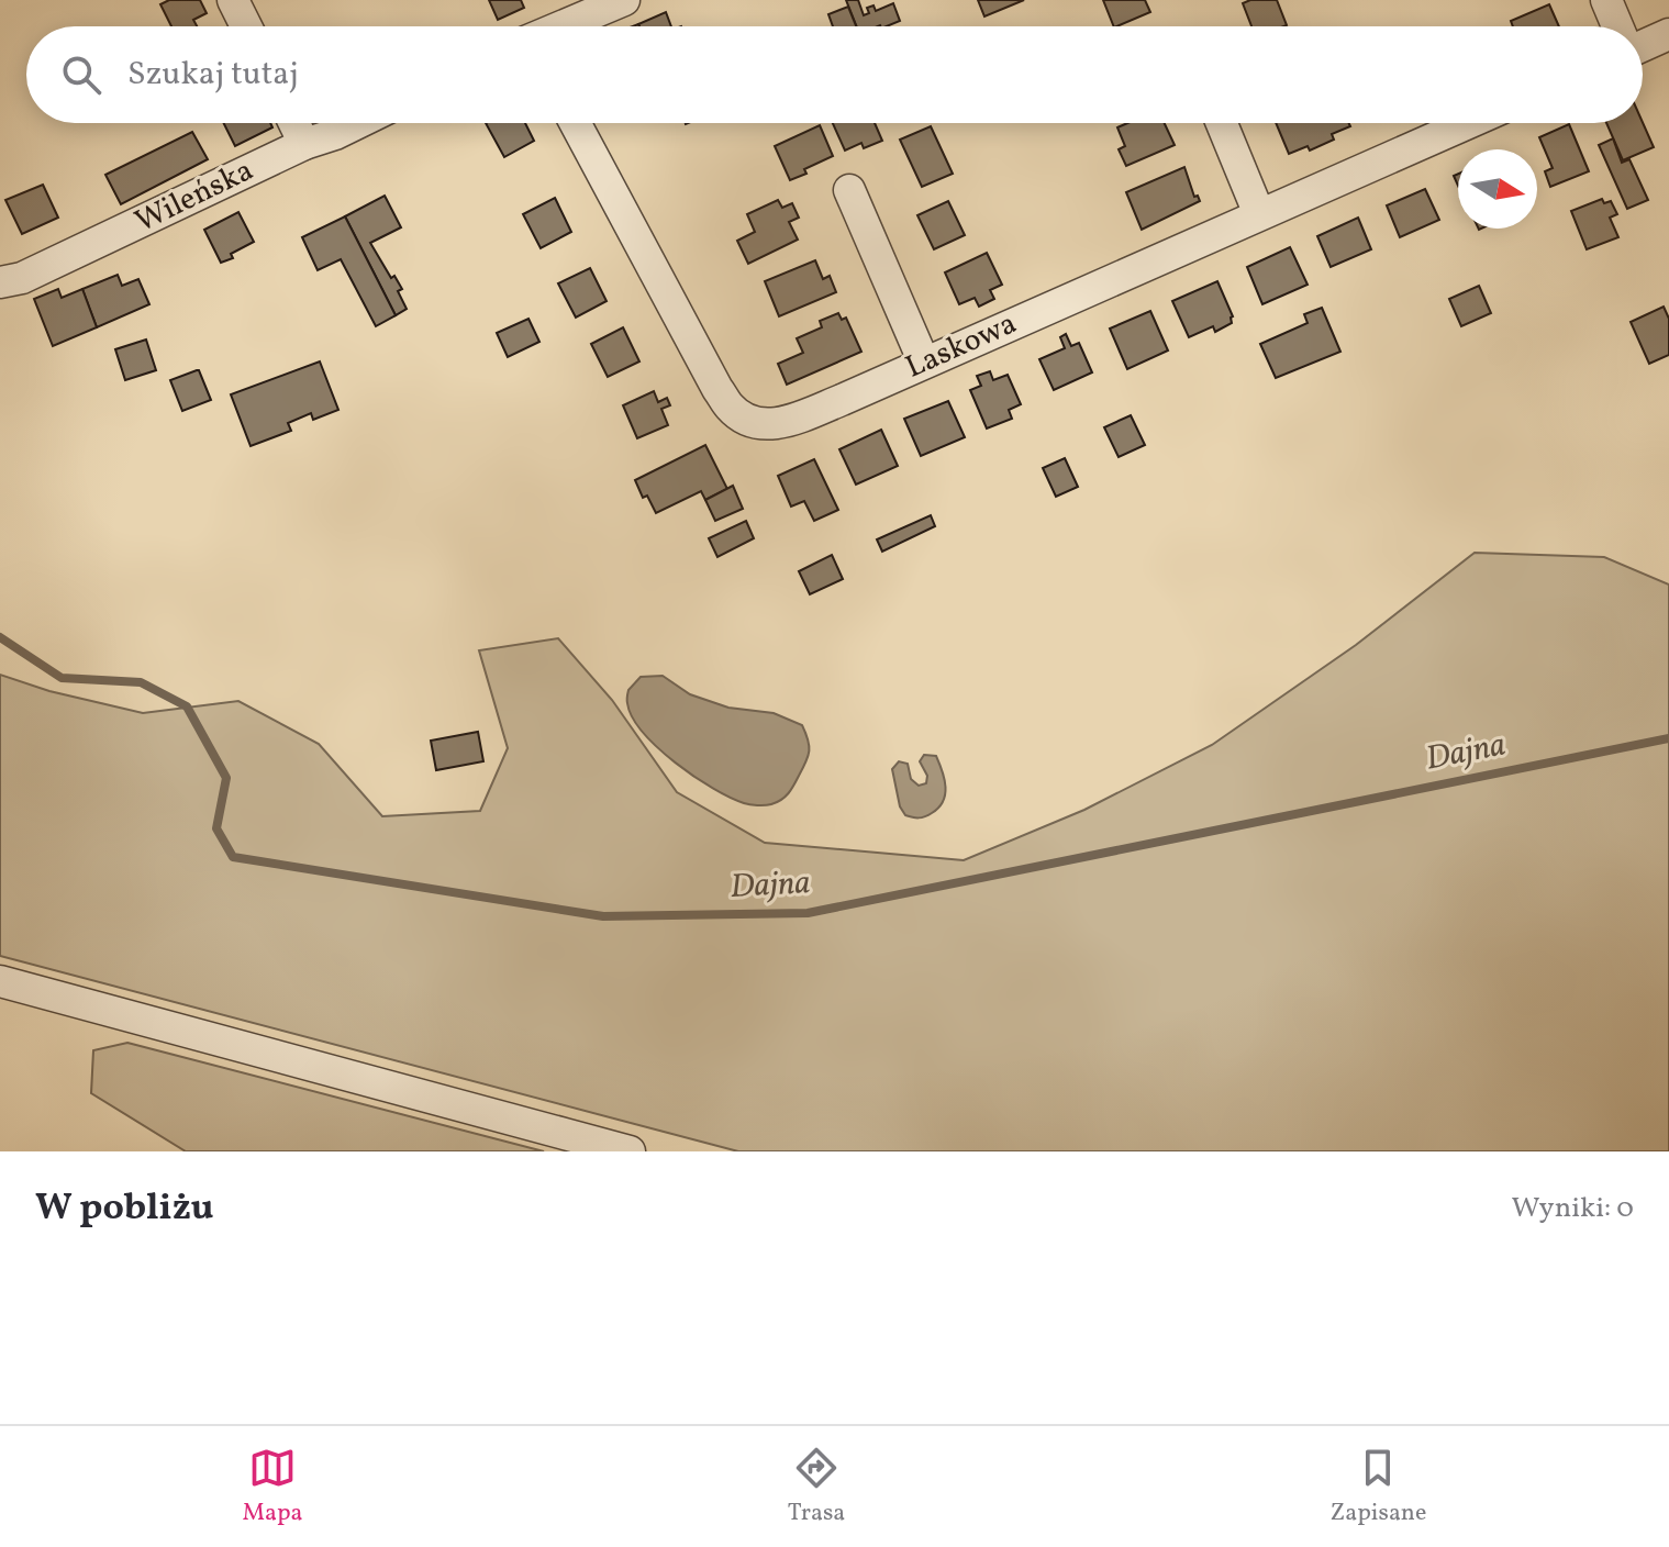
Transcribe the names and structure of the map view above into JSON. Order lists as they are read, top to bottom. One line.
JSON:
{"streets":{"street":["Wileńska","Laskowa"]},"water":["Dajna"],"north":"right","page":{"search":"Szukaj tutaj","heading":["W pobliżu","Wyniki: 0"],"nav":["Mapa","Trasa","Zapisane"]}}
